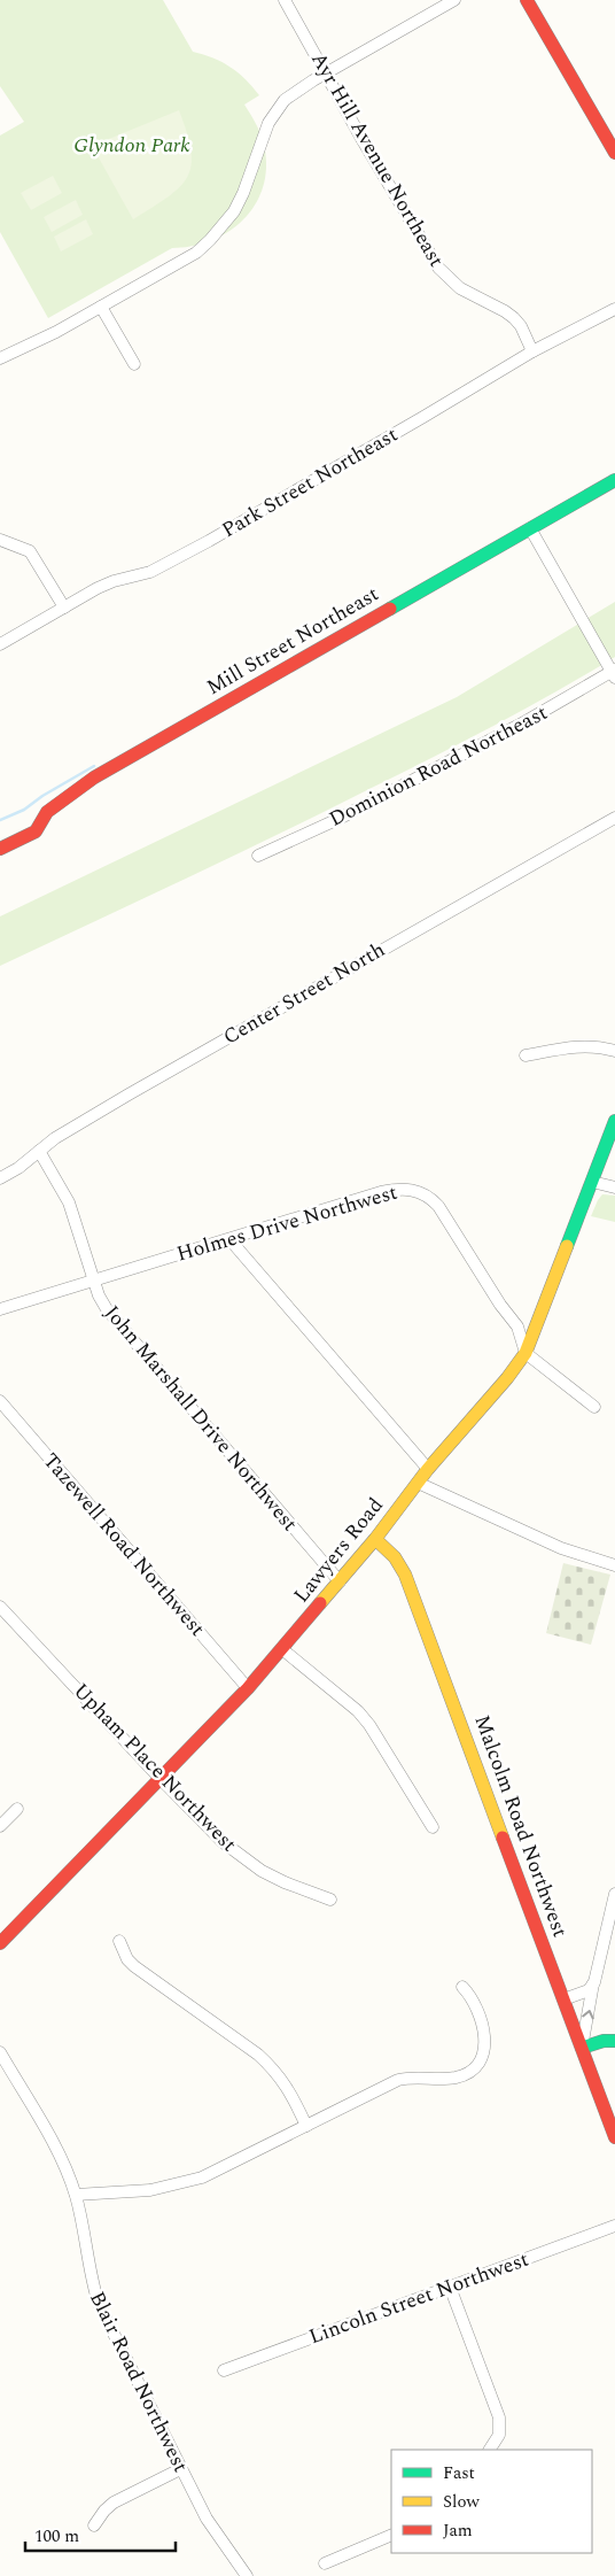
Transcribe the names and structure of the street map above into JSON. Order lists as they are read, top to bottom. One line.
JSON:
{"streets":{"main road":["Mill Street Northeast","Lawyers Road","Malcolm Road Northwest"],"street":["Ayr Hill Avenue Northeast","Park Street Northeast","Dominion Road Northeast","Center Street North","Holmes Drive Northwest","John Marshall Drive Northwest","Tazewell Road Northwest","Upham Place Northwest","Lincoln Street Northwest","Blair Road Northwest"]},"crossings":[["Ayr Hill Avenue Northeast","Park Street Northeast"],["Center Street North","John Marshall Drive Northwest"],["Holmes Drive Northwest","John Marshall Drive Northwest"],["Holmes Drive Northwest","Lawyers Road"],["John Marshall Drive Northwest","Lawyers Road"],["Tazewell Road Northwest","Lawyers Road"],["Lawyers Road","Upham Place Northwest"],["Lawyers Road","Malcolm Road Northwest"]],"parks":["Glyndon Park"],"legend":["Fast","Slow","Jam"],"scale_bar":"100 m"}
